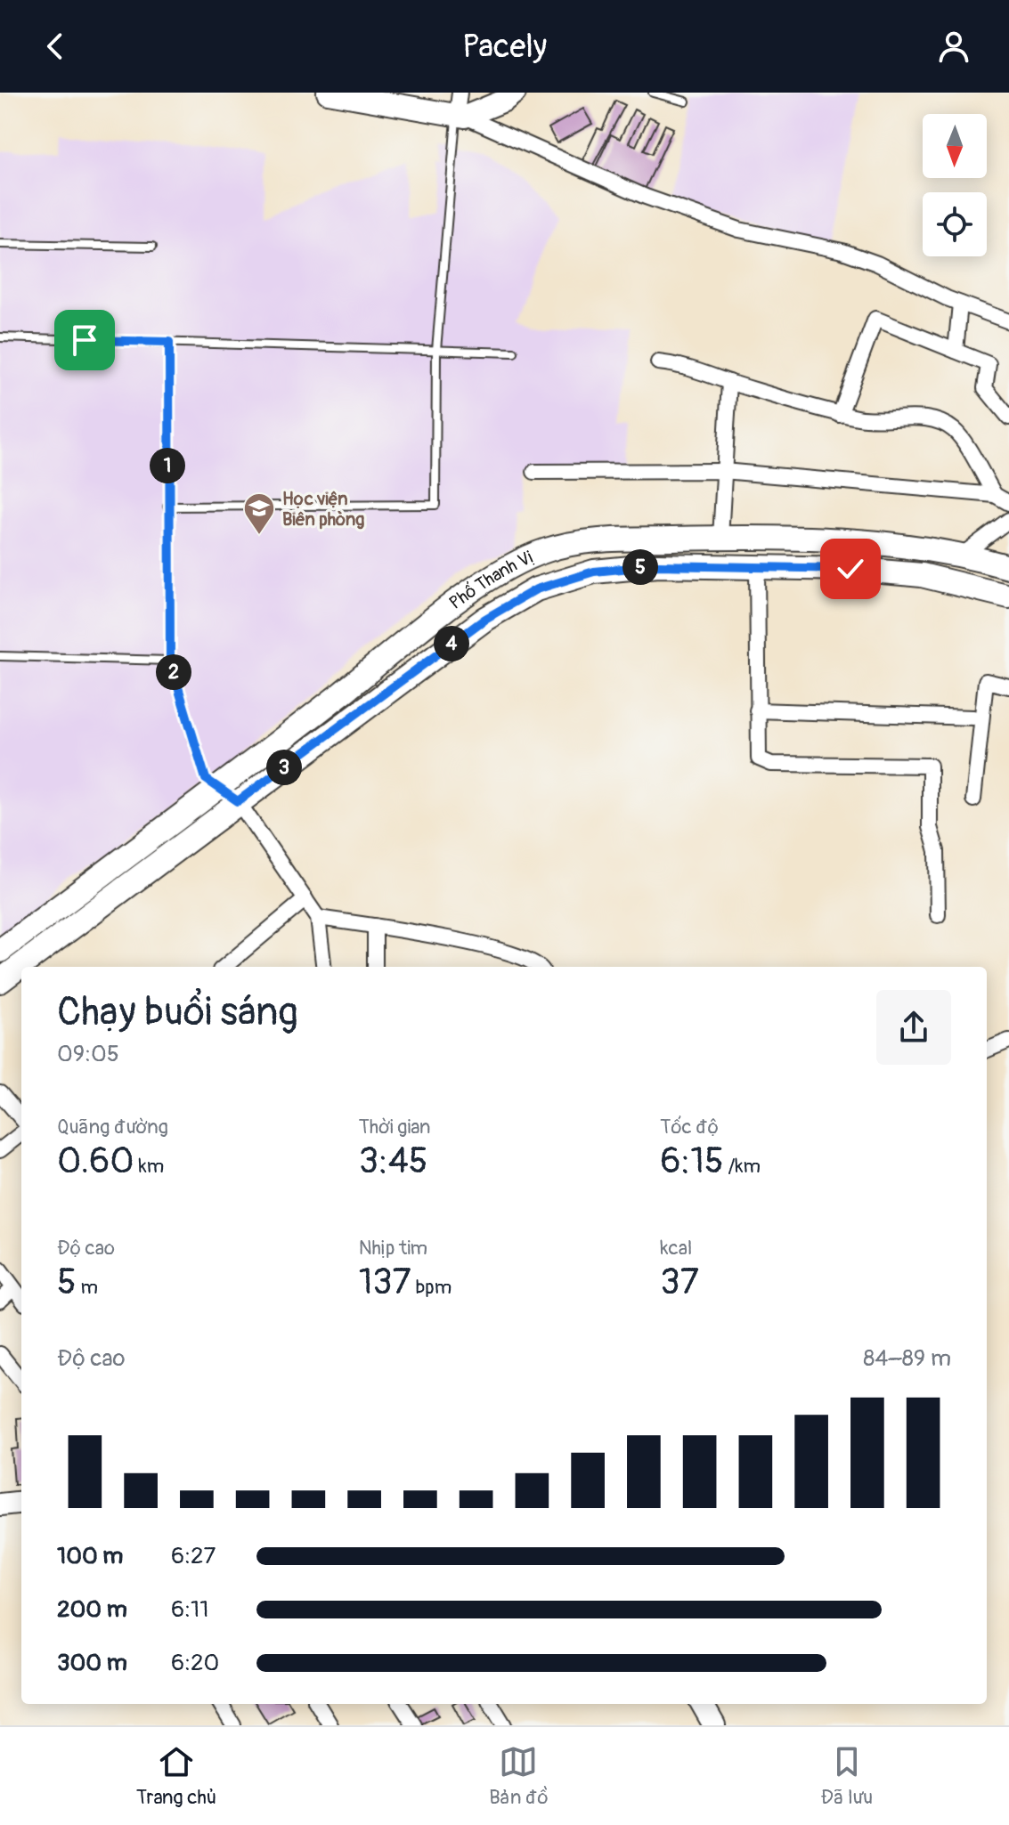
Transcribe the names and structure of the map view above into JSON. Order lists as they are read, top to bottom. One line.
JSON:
{"streets":{"main road":["Phố Thanh Vị"]},"places":{"school or university":["Học viện Biên phòng"]},"north":"bottom","page":{"header":"Pacely","pins":["1","5","4","2","3"],"heading":["Chạy buổi sáng","09:05"],"stats":[["Quãng đường","0.60 km"],["Thời gian","3:45"],["Tốc độ","6:15 /km"],["Độ cao","5 m"],["Nhịp tim","137 bpm"],["kcal","37"]],"chart":["Độ cao","84–89 m"],"list":[{"name":"100 m","note":"6:27"},{"name":"200 m","note":"6:11"},{"name":"300 m","note":"6:20"}],"tabs":["Trang chủ","Bản đồ","Đã lưu"]}}
